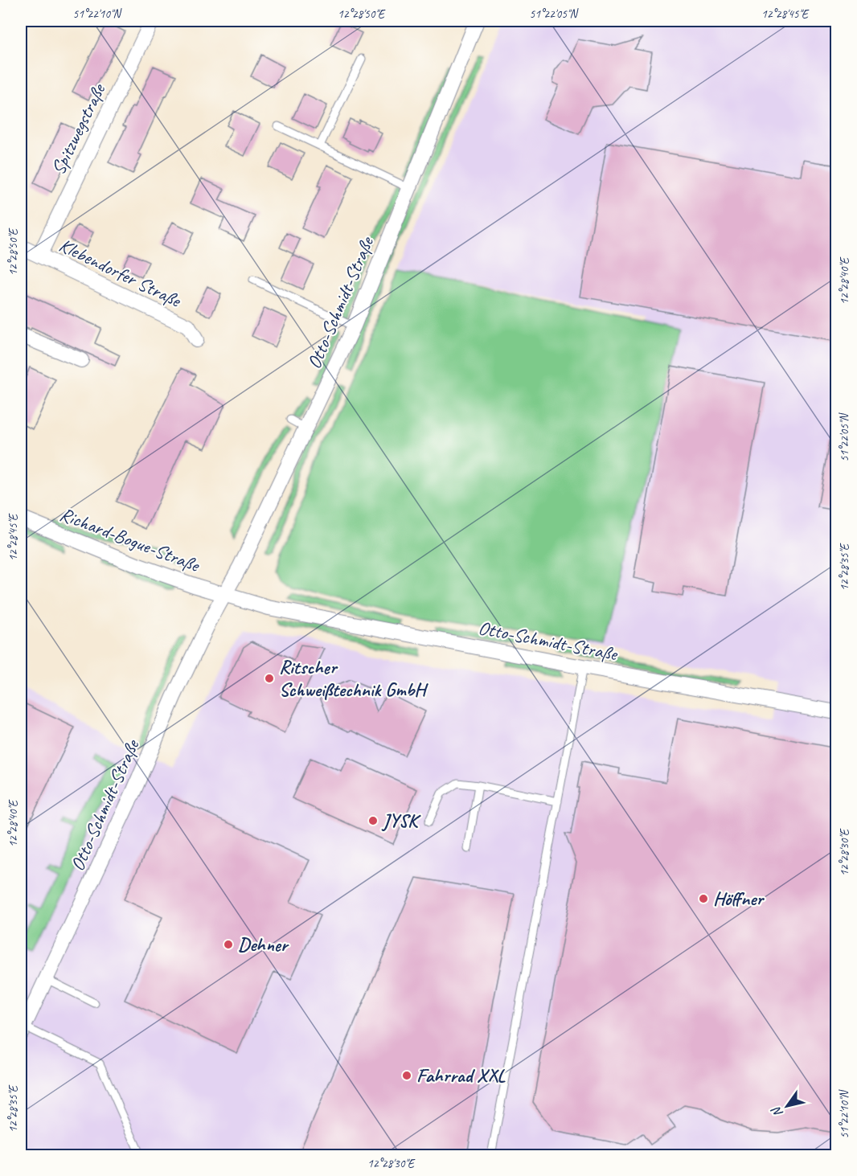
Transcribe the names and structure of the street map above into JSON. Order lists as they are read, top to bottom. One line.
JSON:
{"streets":{"street":["Spitzwegstraße","Klebendorfer Straße","Otto-Schmidt-Straße","Richard-Bogue-Straße"]},"crossings":[["Spitzwegstraße","Klebendorfer Straße"],["Otto-Schmidt-Straße","Richard-Bogue-Straße"]],"places":["Ritscher Schweißtechnik GmbH","JYSK","Höffner","Dehner","Fahrrad XXL"],"north":"bottom left","coordinates":["51°22'10\"N","12°28'50\"E","51°22'05\"N","12°28'45\"E","12°28'40\"E","12°28'35\"E","12°28'30\"E"]}
